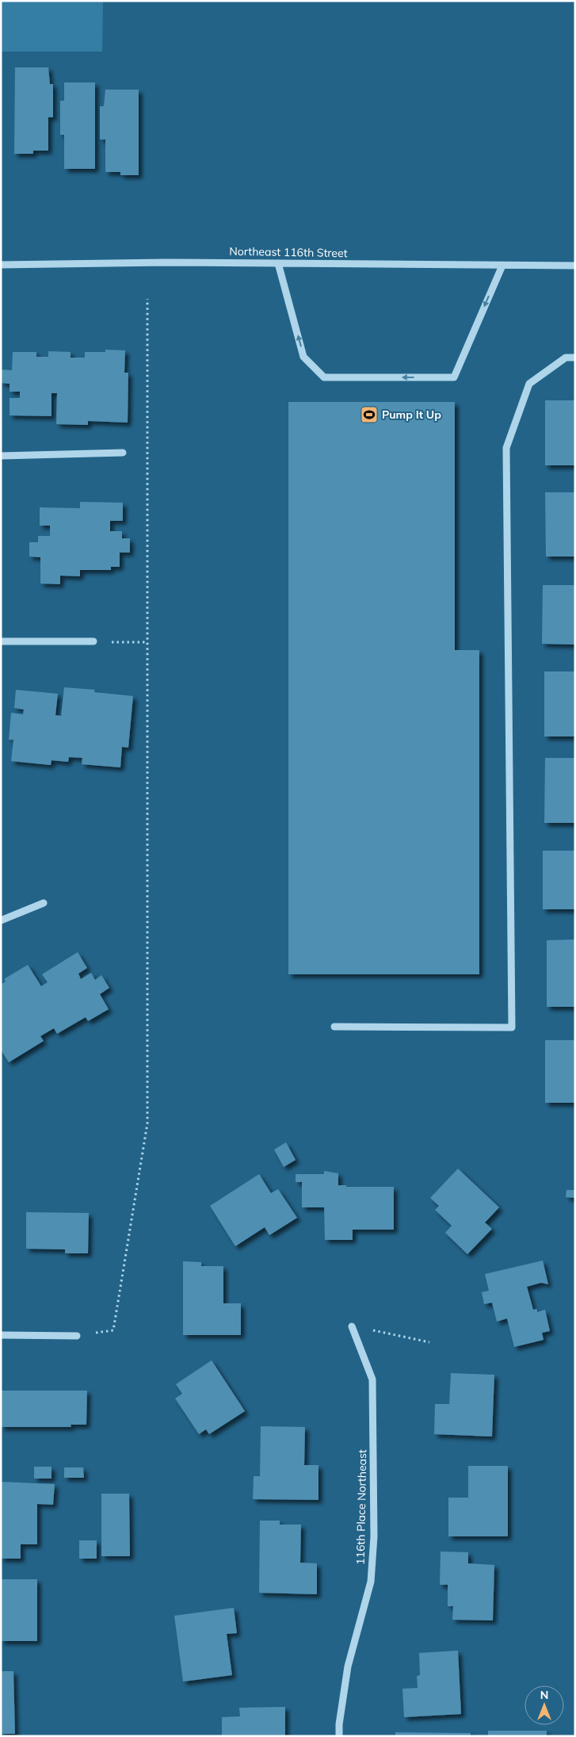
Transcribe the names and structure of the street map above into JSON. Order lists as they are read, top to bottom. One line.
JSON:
{"streets":{"street":["Northeast 116th Street","116th Place Northeast"]},"places":{"sports":["Pump It Up"]},"north":"top"}
